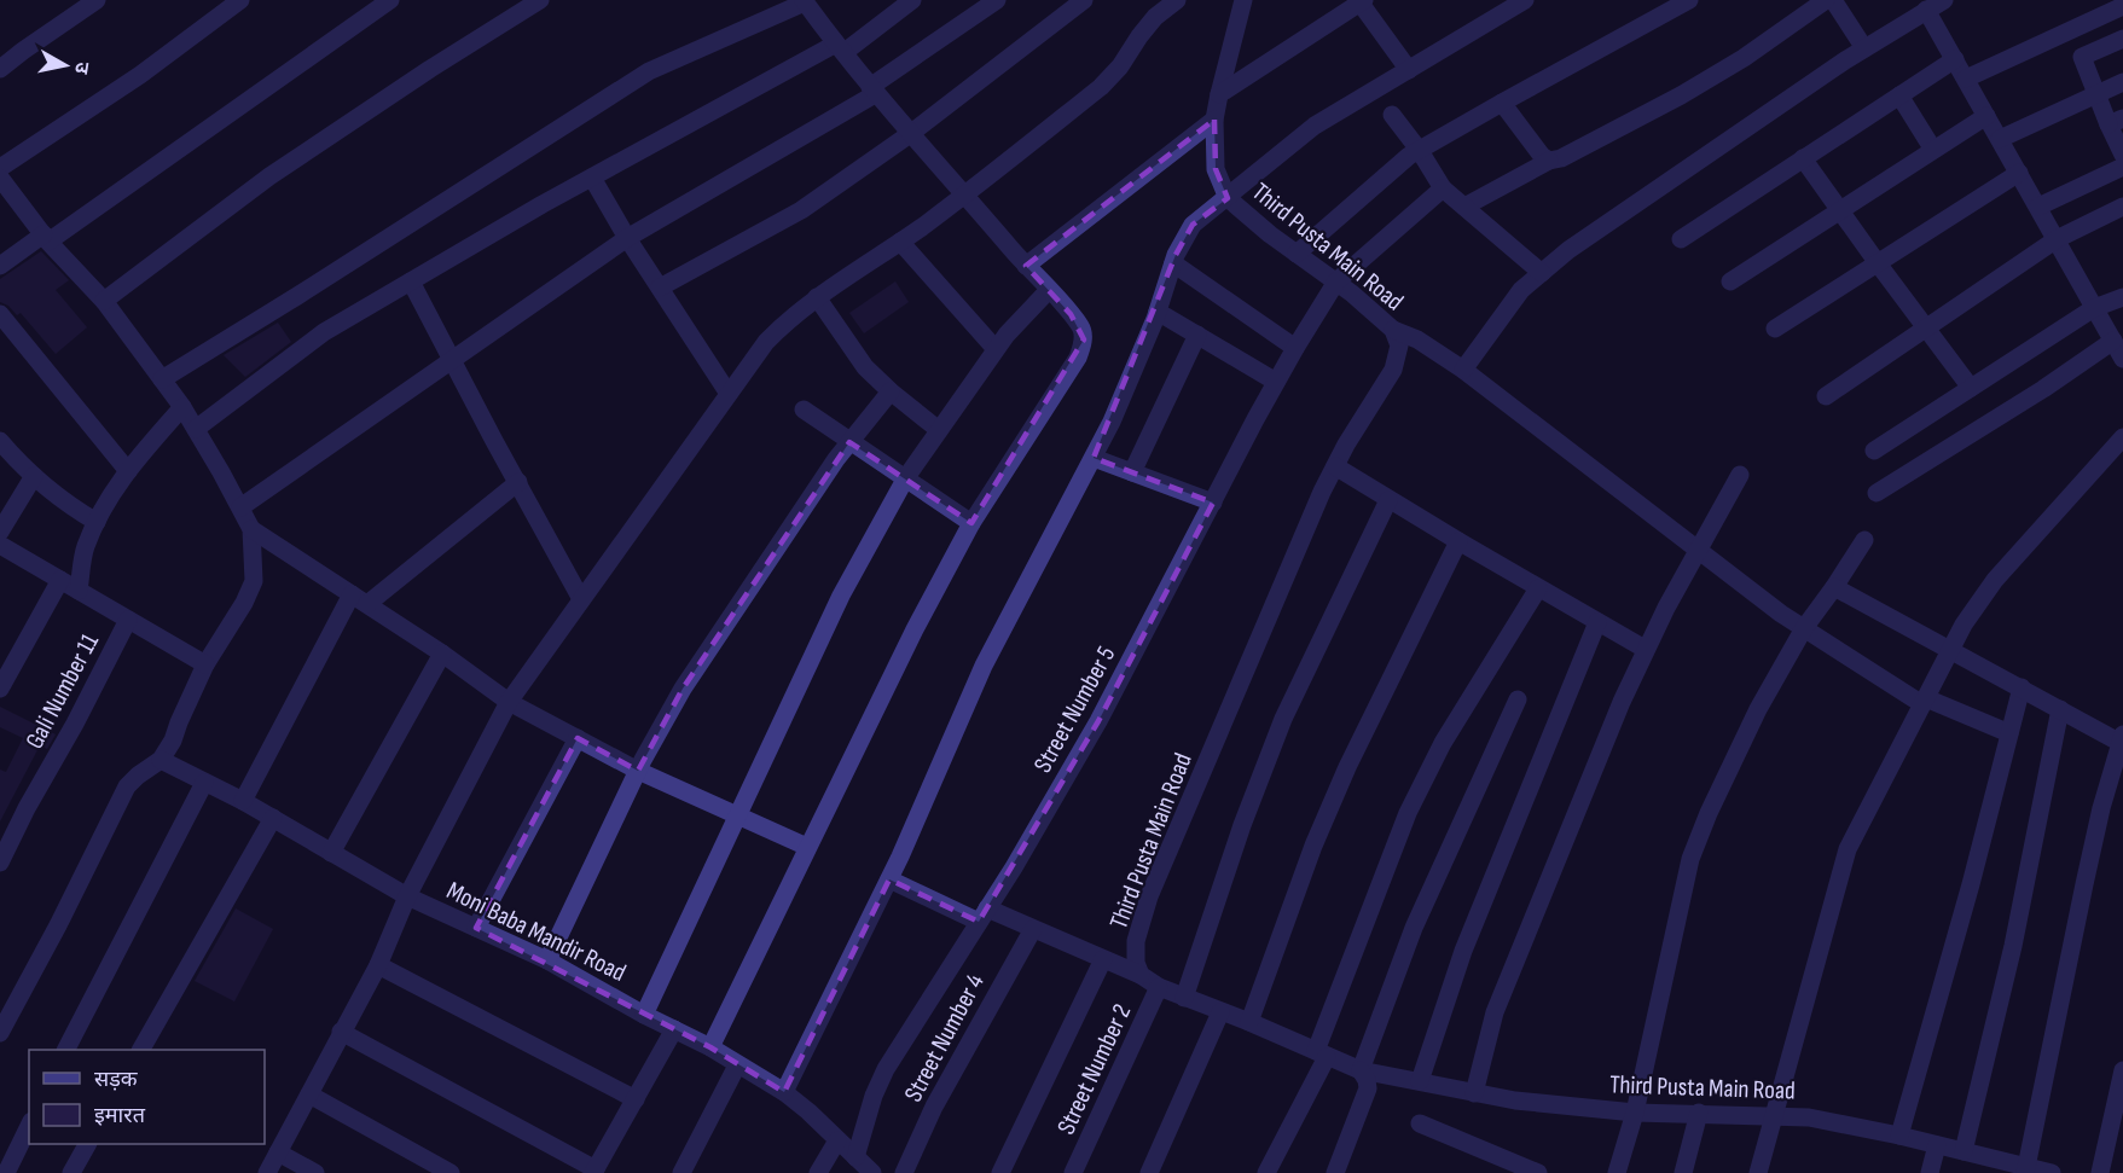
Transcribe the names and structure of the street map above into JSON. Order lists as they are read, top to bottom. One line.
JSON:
{"streets":{"street":["Third Pusta Main Road","Gali Number 11","Street Number 5","Moni Baba Mandir Road","Street Number 4","Street Number 2"]},"crossings":[["Third Pusta Main Road","Street Number 5"],["Third Pusta Main Road","Street Number 2"],["Street Number 5","Moni Baba Mandir Road"]],"legend":["सड़क","इमारत"],"north":"right"}
